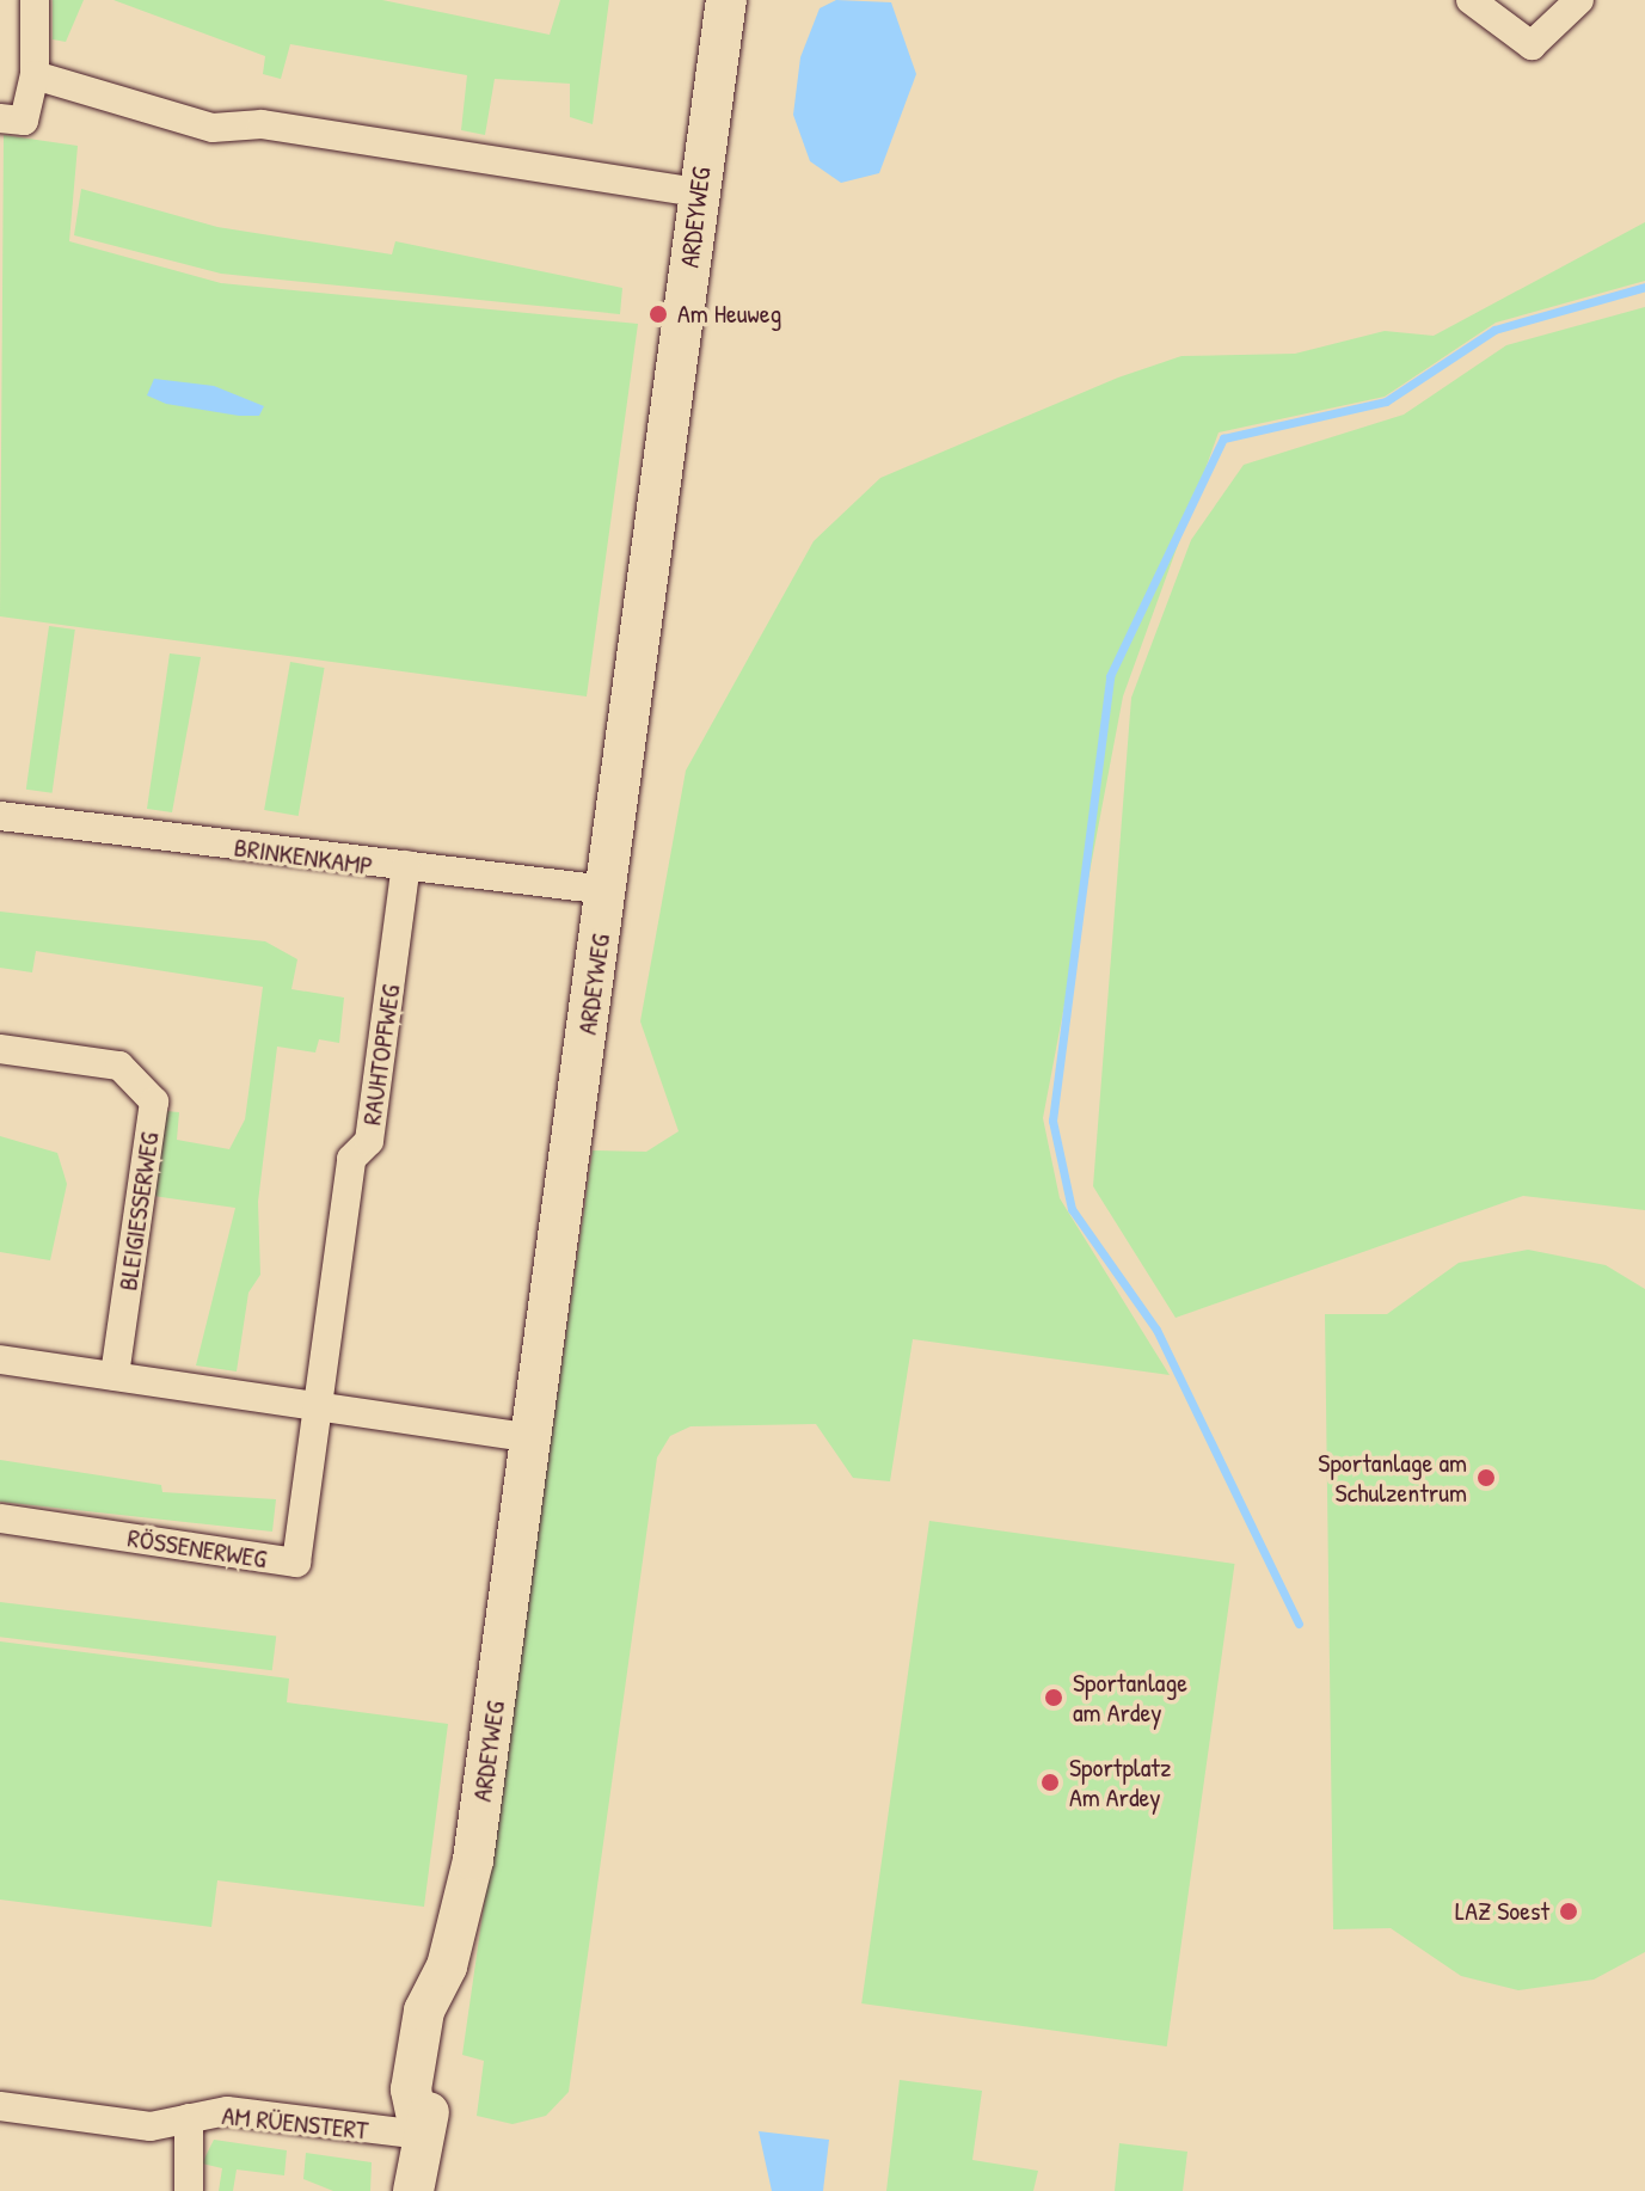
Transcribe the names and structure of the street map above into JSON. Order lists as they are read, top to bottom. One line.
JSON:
{"streets":{"main road":["ARDEYWEG"],"street":["BRINKENKAMP","RAUHTOPFWEG","BLEIGIESSERWEG","RÖSSENERWEG","AM RÜENSTERT"]},"crossings":[["ARDEYWEG","BRINKENKAMP"],["ARDEYWEG","AM RÜENSTERT"],["BRINKENKAMP","RAUHTOPFWEG"],["RAUHTOPFWEG","RÖSSENERWEG"]],"places":["Am Heuweg","Sportanlage am Schulzentrum","Sportanlage am Ardey","Sportplatz Am Ardey","LAZ Soest"]}
